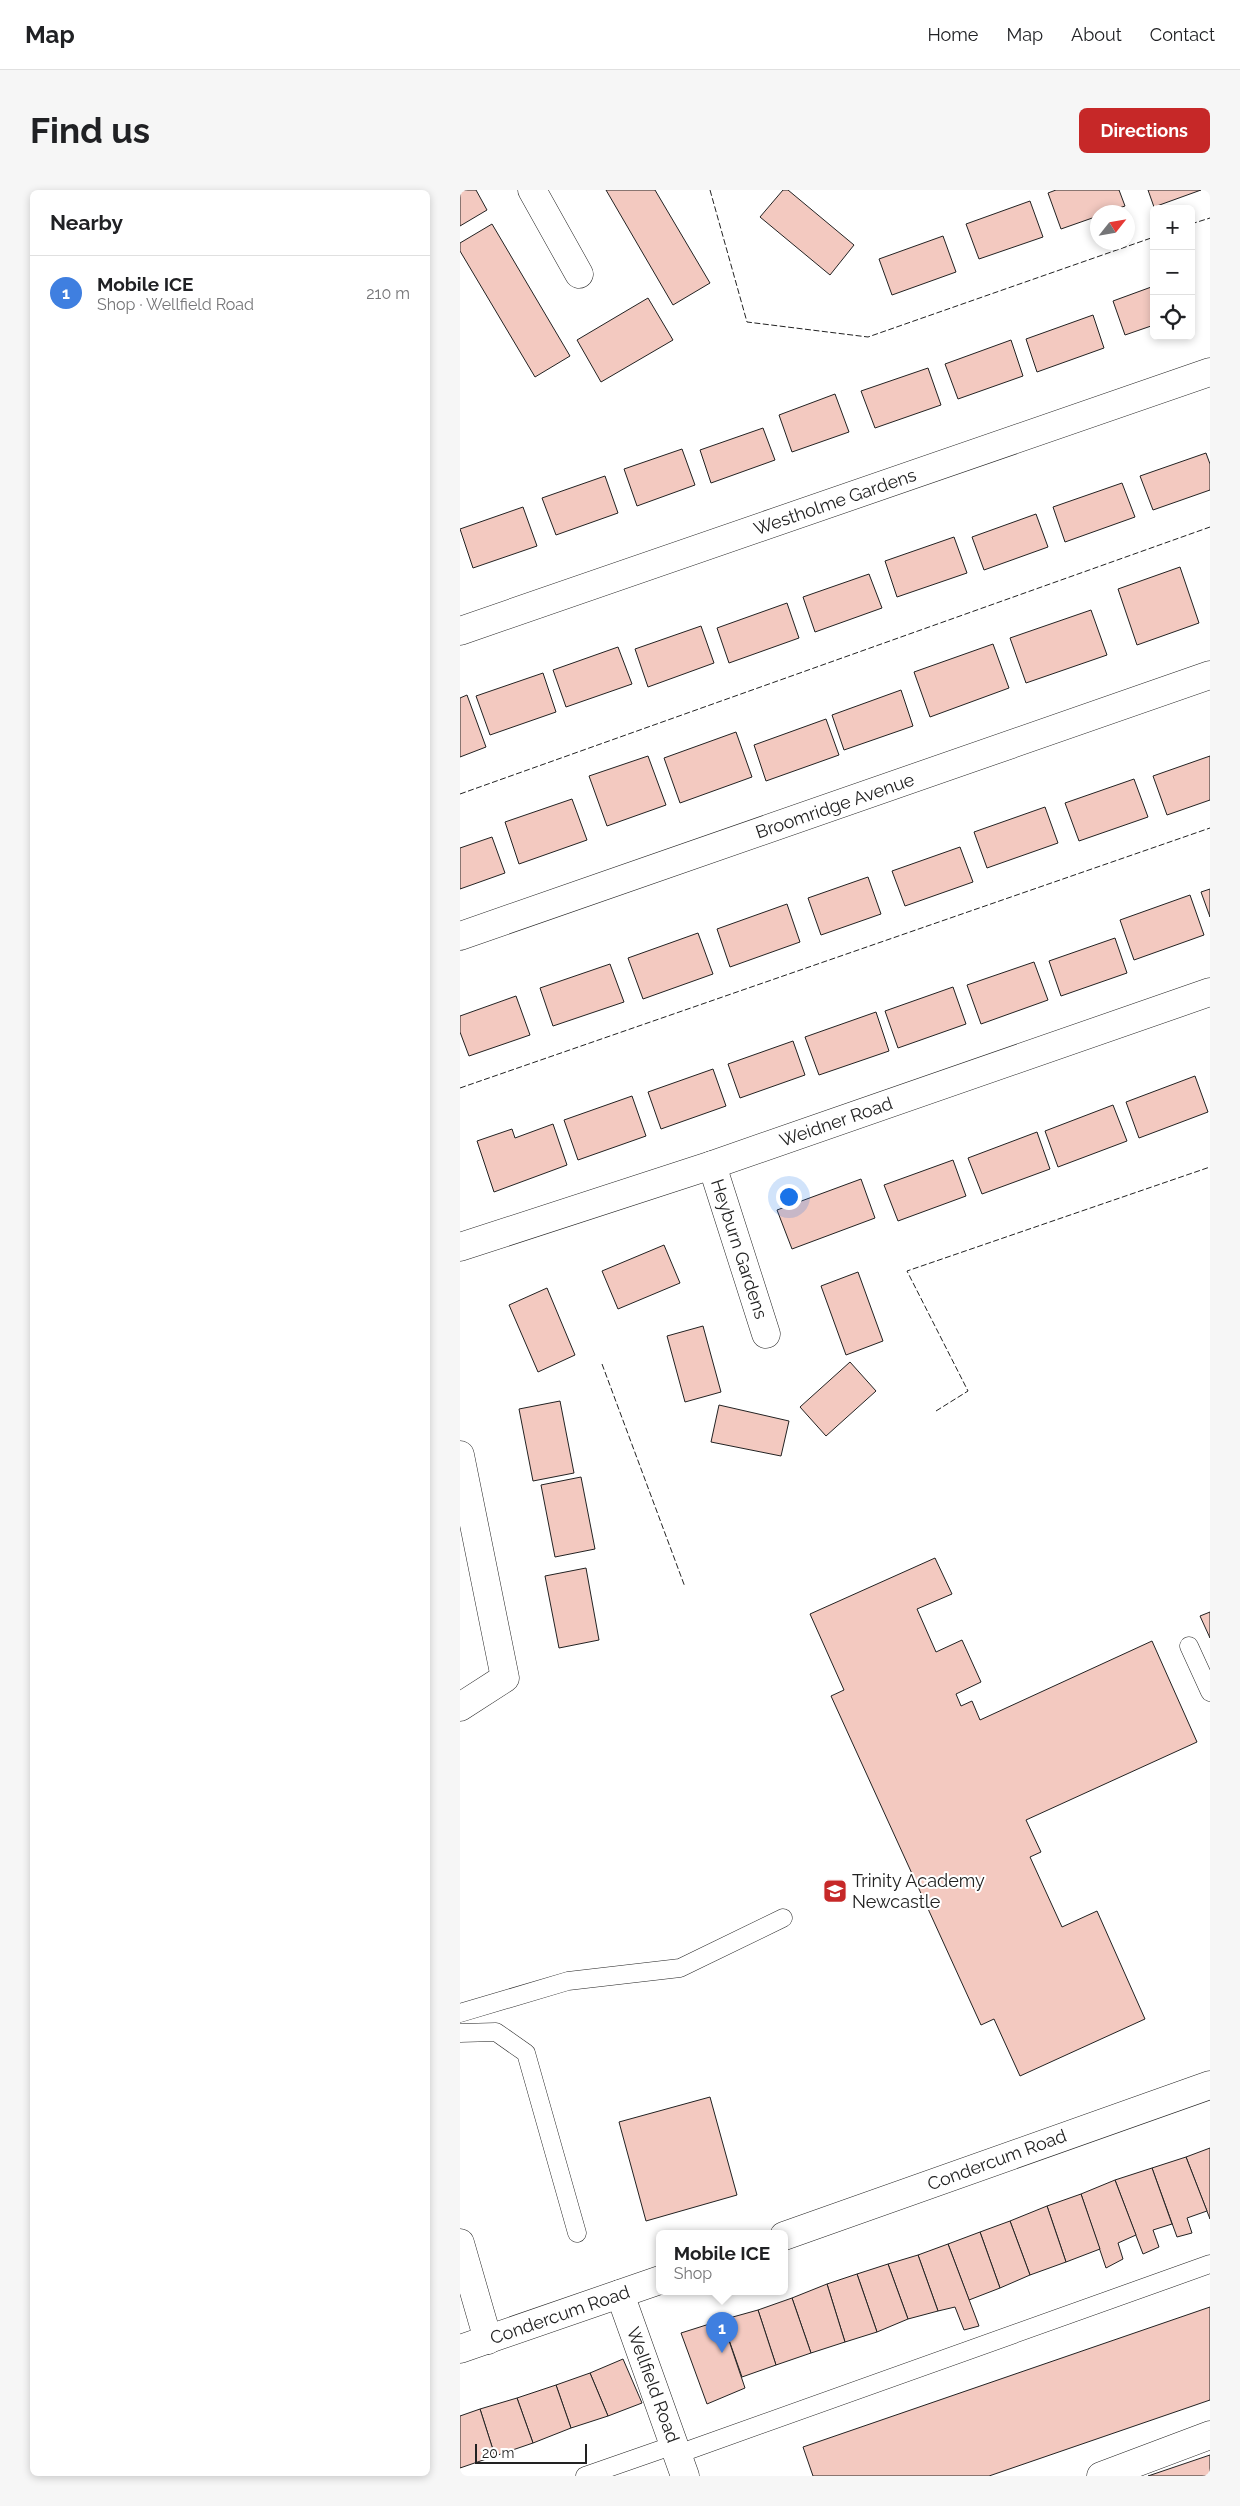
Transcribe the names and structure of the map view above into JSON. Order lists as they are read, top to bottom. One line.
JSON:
{"streets":{"street":["Westholme Gardens","Broomridge Avenue","Weidner Road","Heyburn Gardens","Condercum Road","Wellfield Road"]},"crossings":[["Weidner Road","Heyburn Gardens"],["Condercum Road","Wellfield Road"]],"places":{"school or university":["Trinity Academy Newcastle"]},"scale_bar":"20 m","north":"top right","page":{"header":"Map","nav":["Home","Map","About","Contact"],"buttons":"Directions","title":"Find us","heading":"Nearby","map_buttons":["+","−"],"list":[{"mark":"1","name":"Mobile ICE","note":"Shop · Wellfield Road","value":"210 m"}],"popup":["Mobile ICE","Shop"],"pins":"1","scale":"20 m"}}
